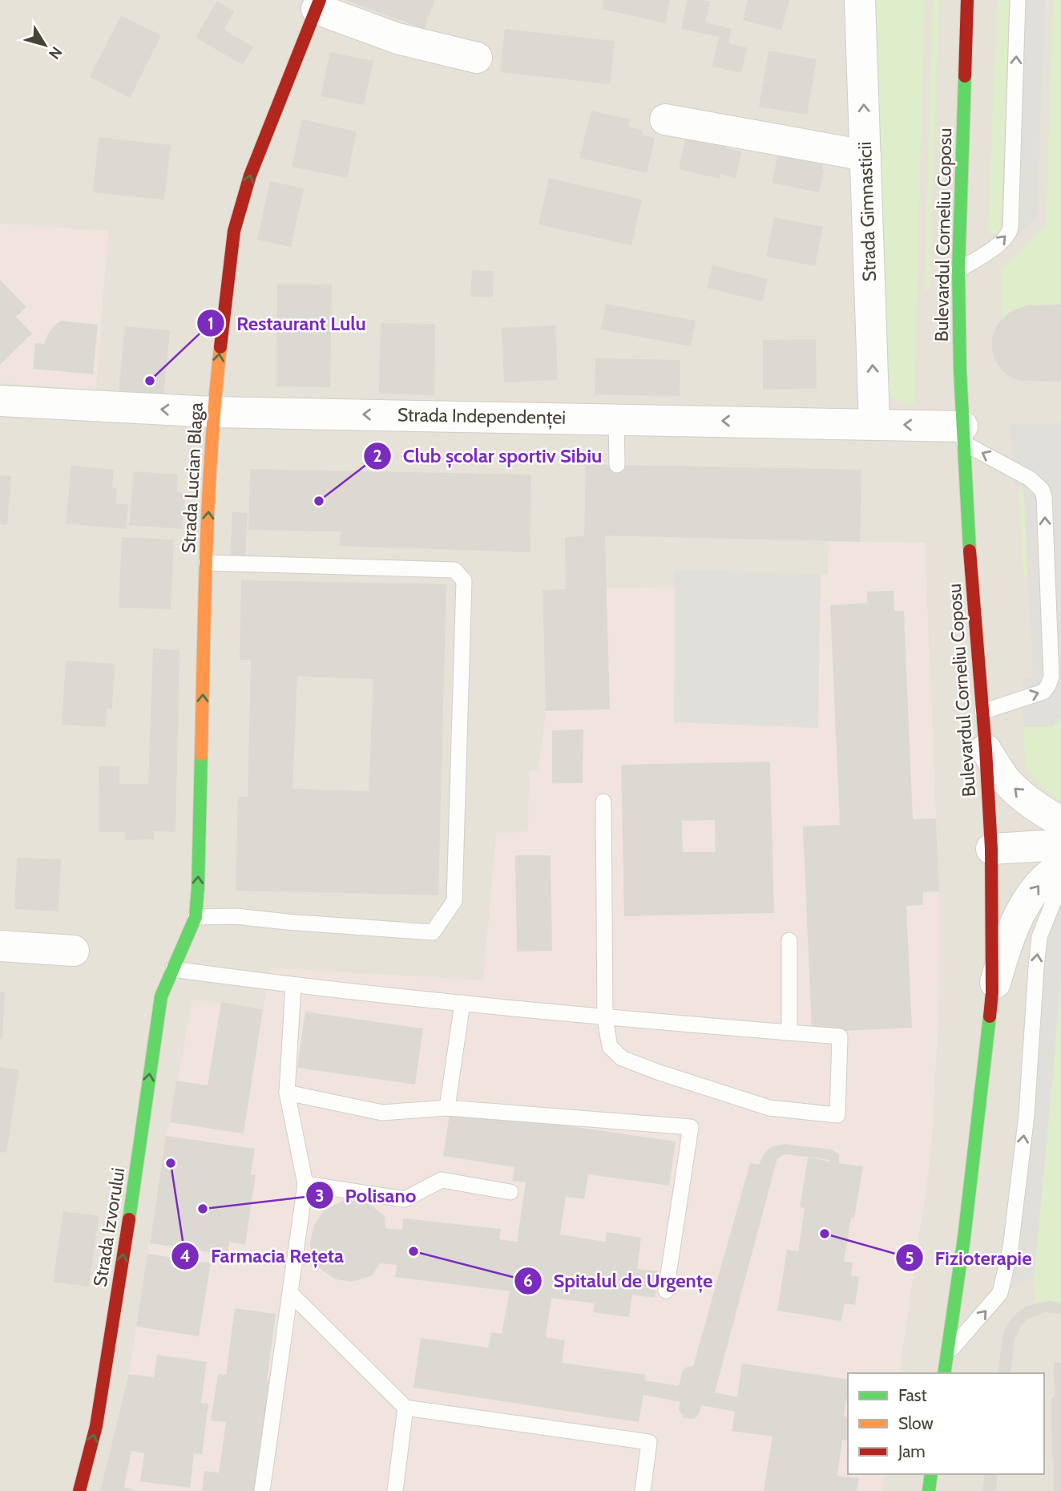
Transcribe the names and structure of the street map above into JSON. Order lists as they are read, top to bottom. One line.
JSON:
{"streets":{"street":["Strada Gimnasticii","Bulevardul Corneliu Coposu","Strada Independenței","Strada Lucian Blaga","Strada Izvorului"]},"crossings":[["Strada Gimnasticii","Strada Independenței"],["Bulevardul Corneliu Coposu","Strada Independenței"],["Strada Independenței","Strada Lucian Blaga"],["Strada Lucian Blaga","Strada Izvorului"]],"one_way":["Strada Gimnasticii","Strada Independenței","Strada Lucian Blaga","Strada Izvorului"],"places":["Restaurant Lulu","Club școlar sportiv Sibiu","Farmacia Rețeta","Polisano","Fizioterapie","Spitalul de Urgențe"],"legend":["Fast","Slow","Jam"],"north":"bottom right"}
